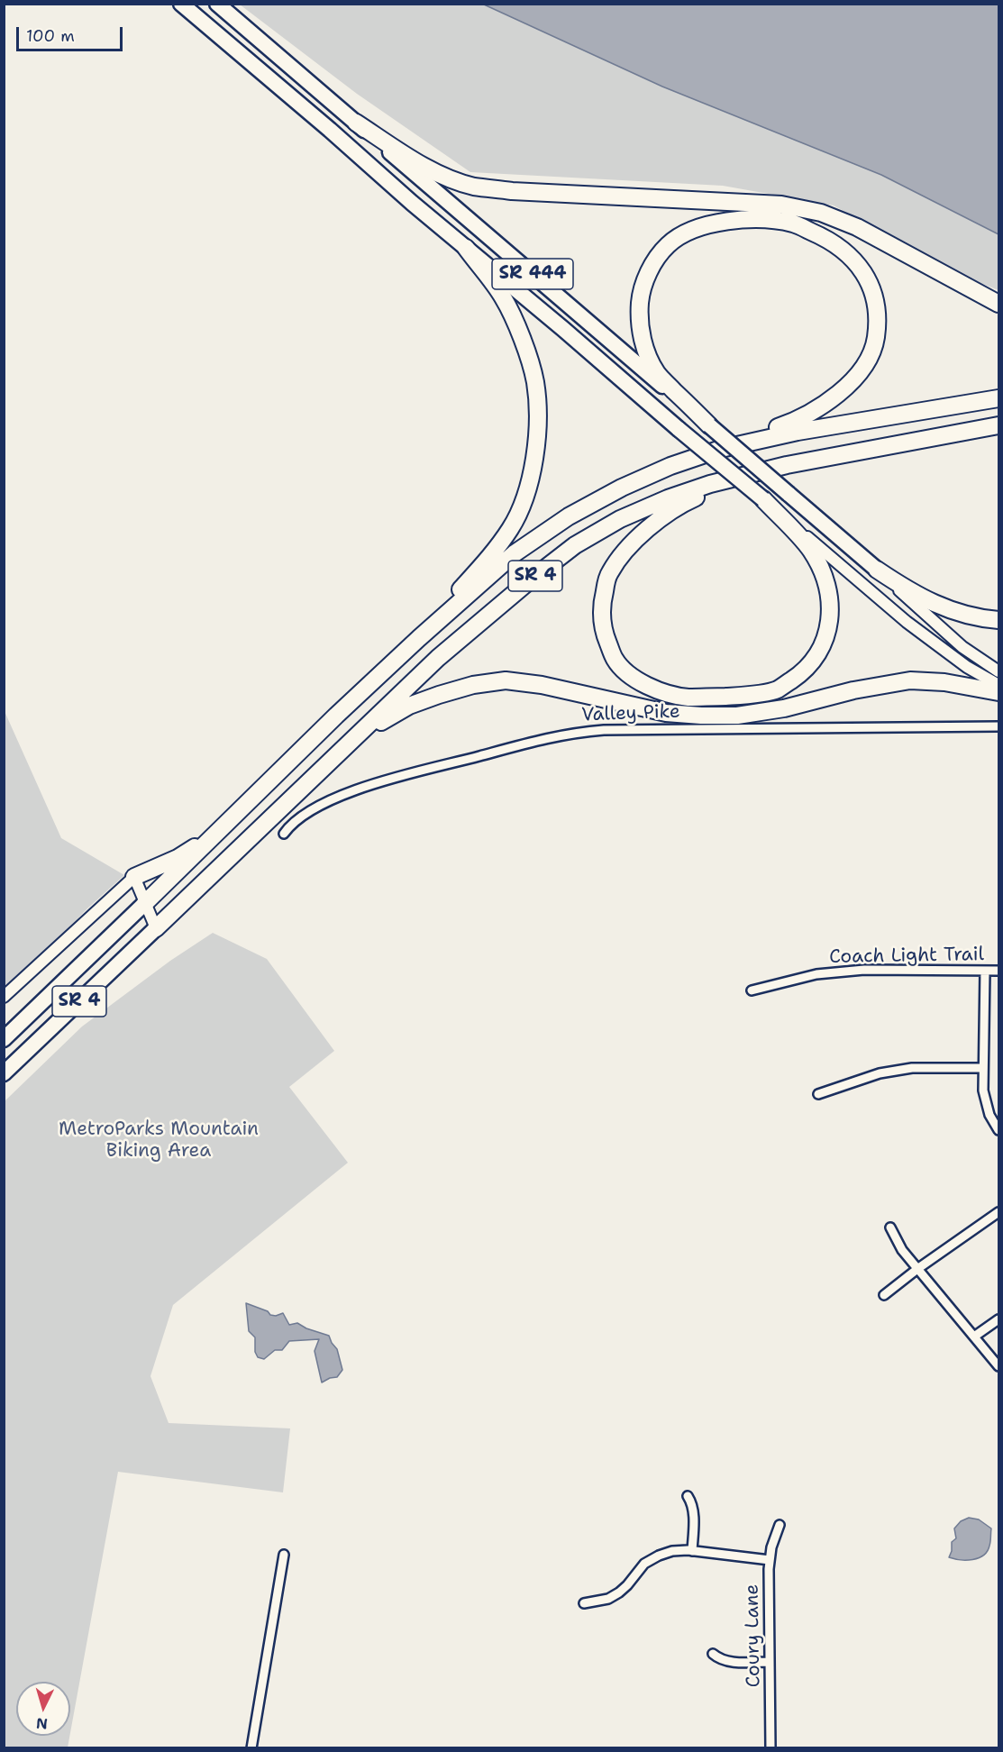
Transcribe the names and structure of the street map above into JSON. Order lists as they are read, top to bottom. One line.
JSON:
{"streets":{"highway":["SR 444","SR 4"],"street":["Valley Pike","Coach Light Trail","Coury Lane"]},"parks":["MetroParks Mountain Biking Area"],"scale_bar":"100 m","north":"bottom"}
